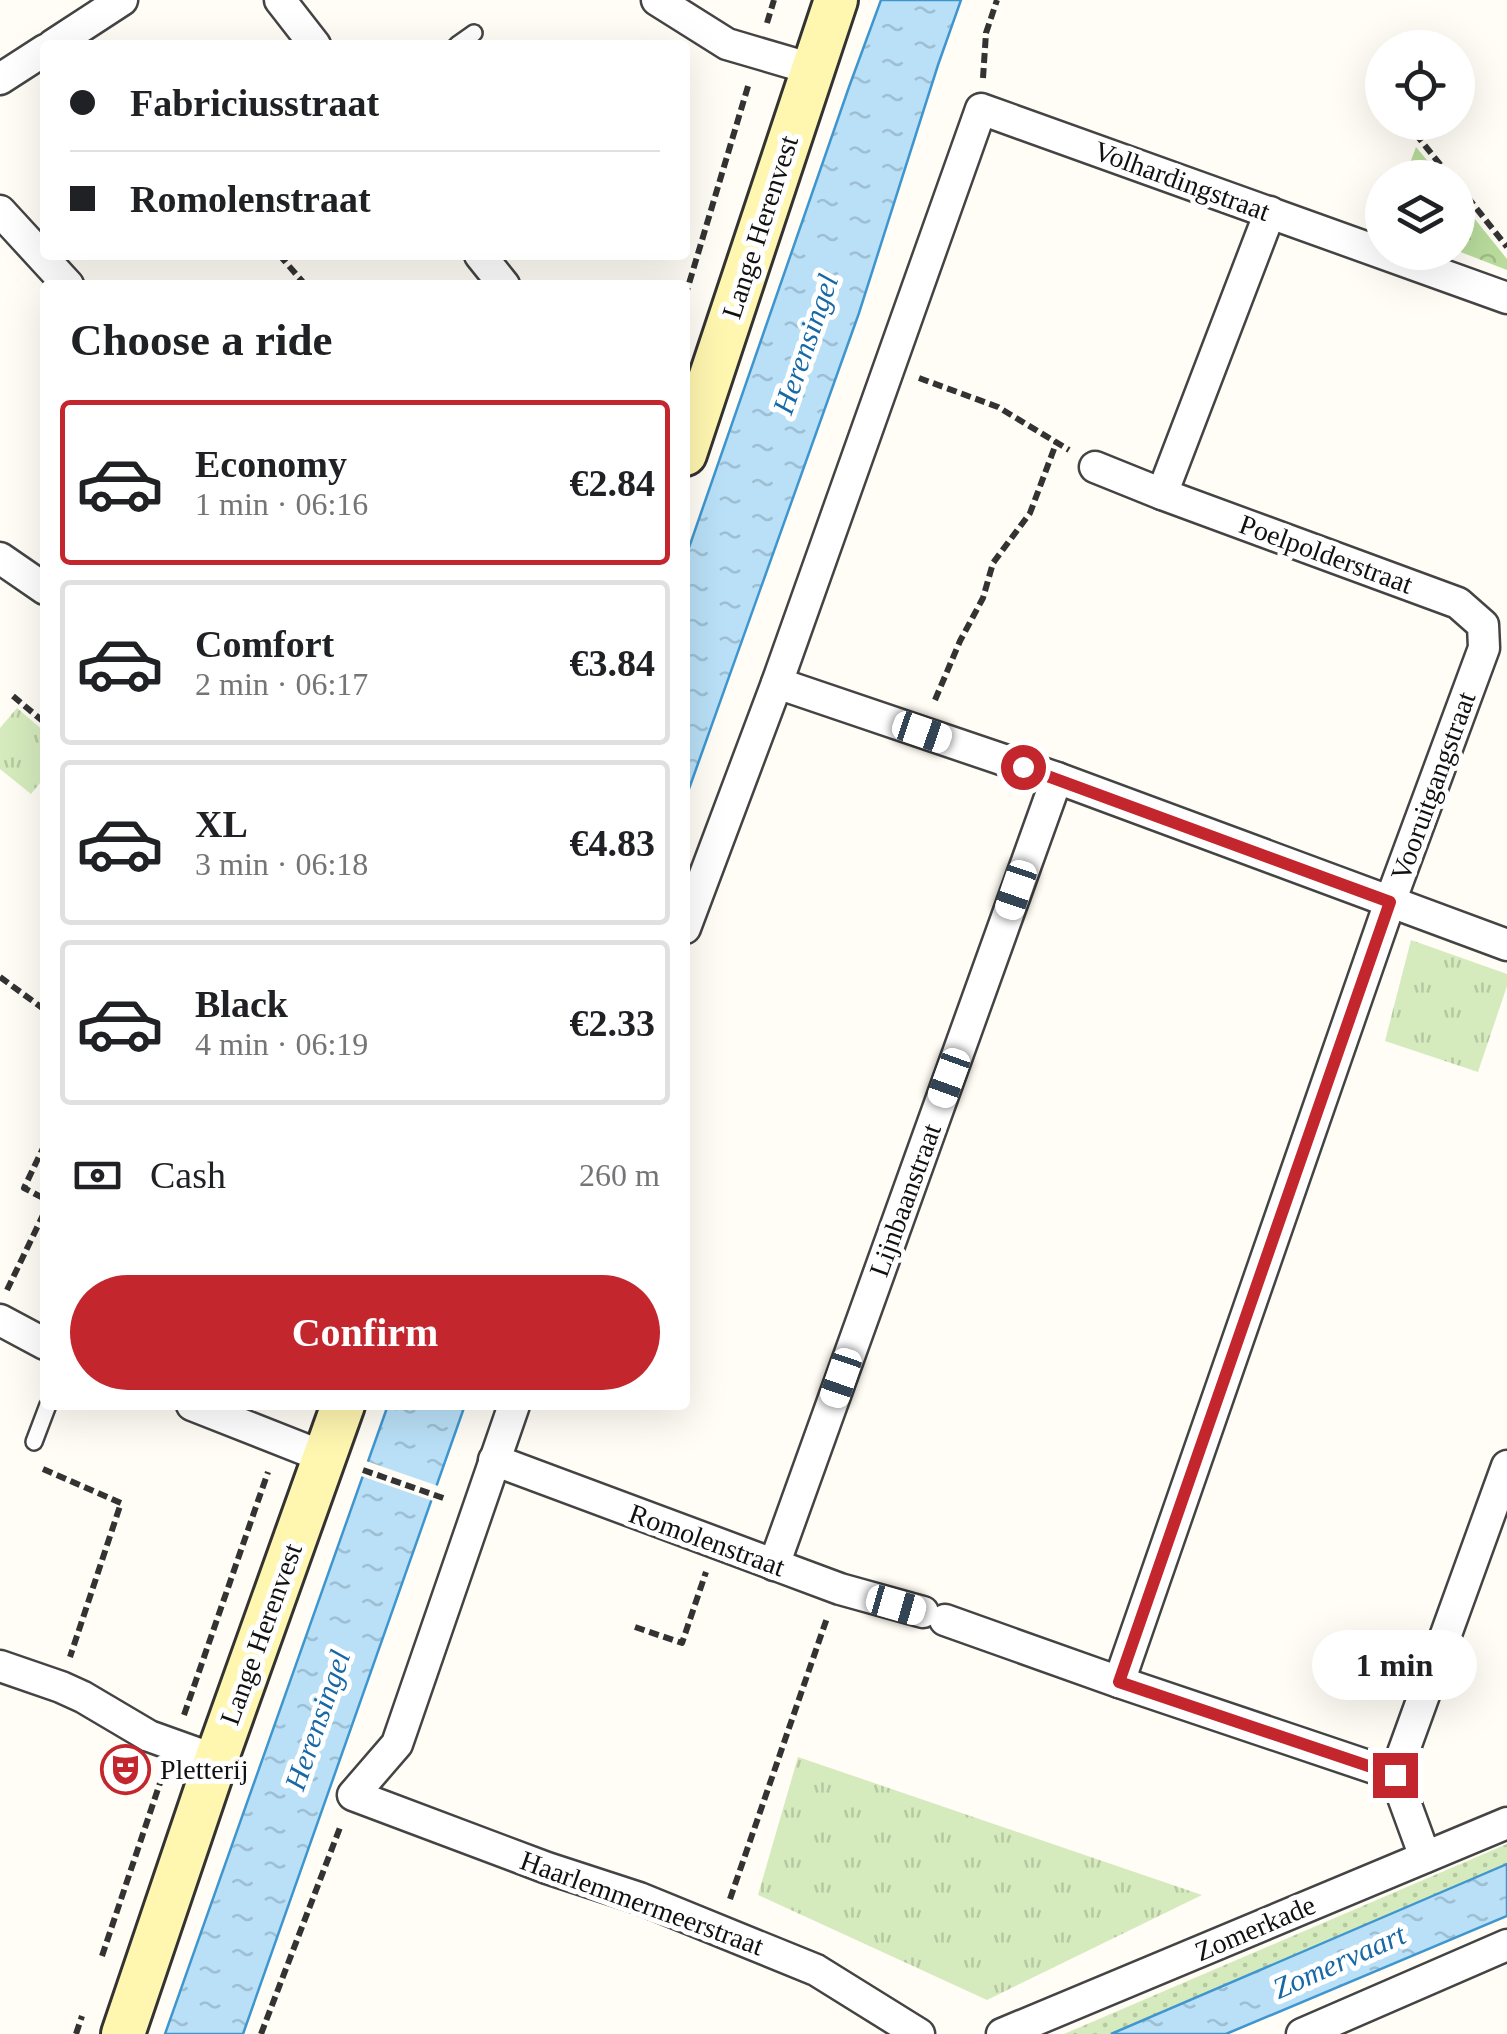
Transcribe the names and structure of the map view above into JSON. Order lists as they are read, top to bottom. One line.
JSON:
{"streets":{"main road":["Lange Herenvest"],"street":["Volhardingstraat","Poelpolderstraat","Vooruitgangstraat","Lijnbaanstraat","Romolenstraat","Haarlemmermeerstraat","Zomerkade"]},"crossings":[["Poelpolderstraat","Vooruitgangstraat"],["Vooruitgangstraat","Romolenstraat"],["Lijnbaanstraat","Romolenstraat"]],"water":["Herensingel","Zomervaart"],"places":{"theatre":["Pletterij"]},"page":{"banner":["Fabriciusstraat","Romolenstraat"],"heading":"Choose a ride","list":[{"name":"Economy","note":"1 min · 06:16","value":"€2.84"},{"name":"Comfort","note":"2 min · 06:17","value":"€3.84"},{"name":"XL","note":"3 min · 06:18","value":"€4.83"},{"name":"Black","note":"4 min · 06:19","value":"€2.33"}],"pay":["Cash","260 m"],"buttons":"Confirm","bubble":"1 min"}}
